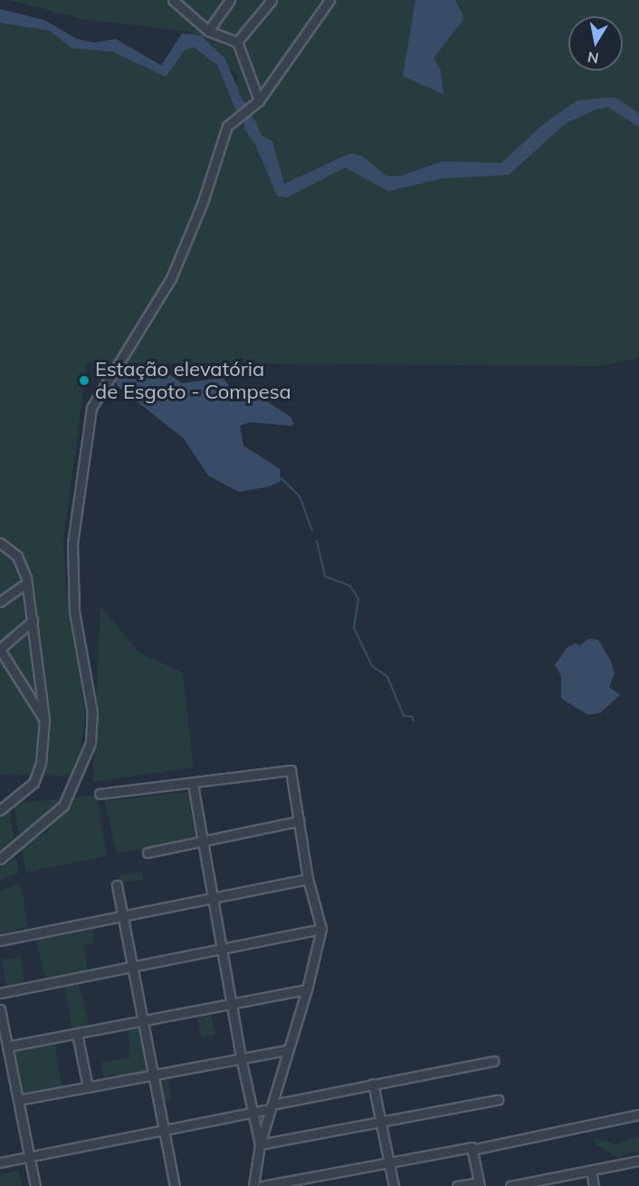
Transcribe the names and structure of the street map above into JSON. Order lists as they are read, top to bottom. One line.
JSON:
{"places":["Estação elevatória de Esgoto - Compesa"],"north":"bottom"}
